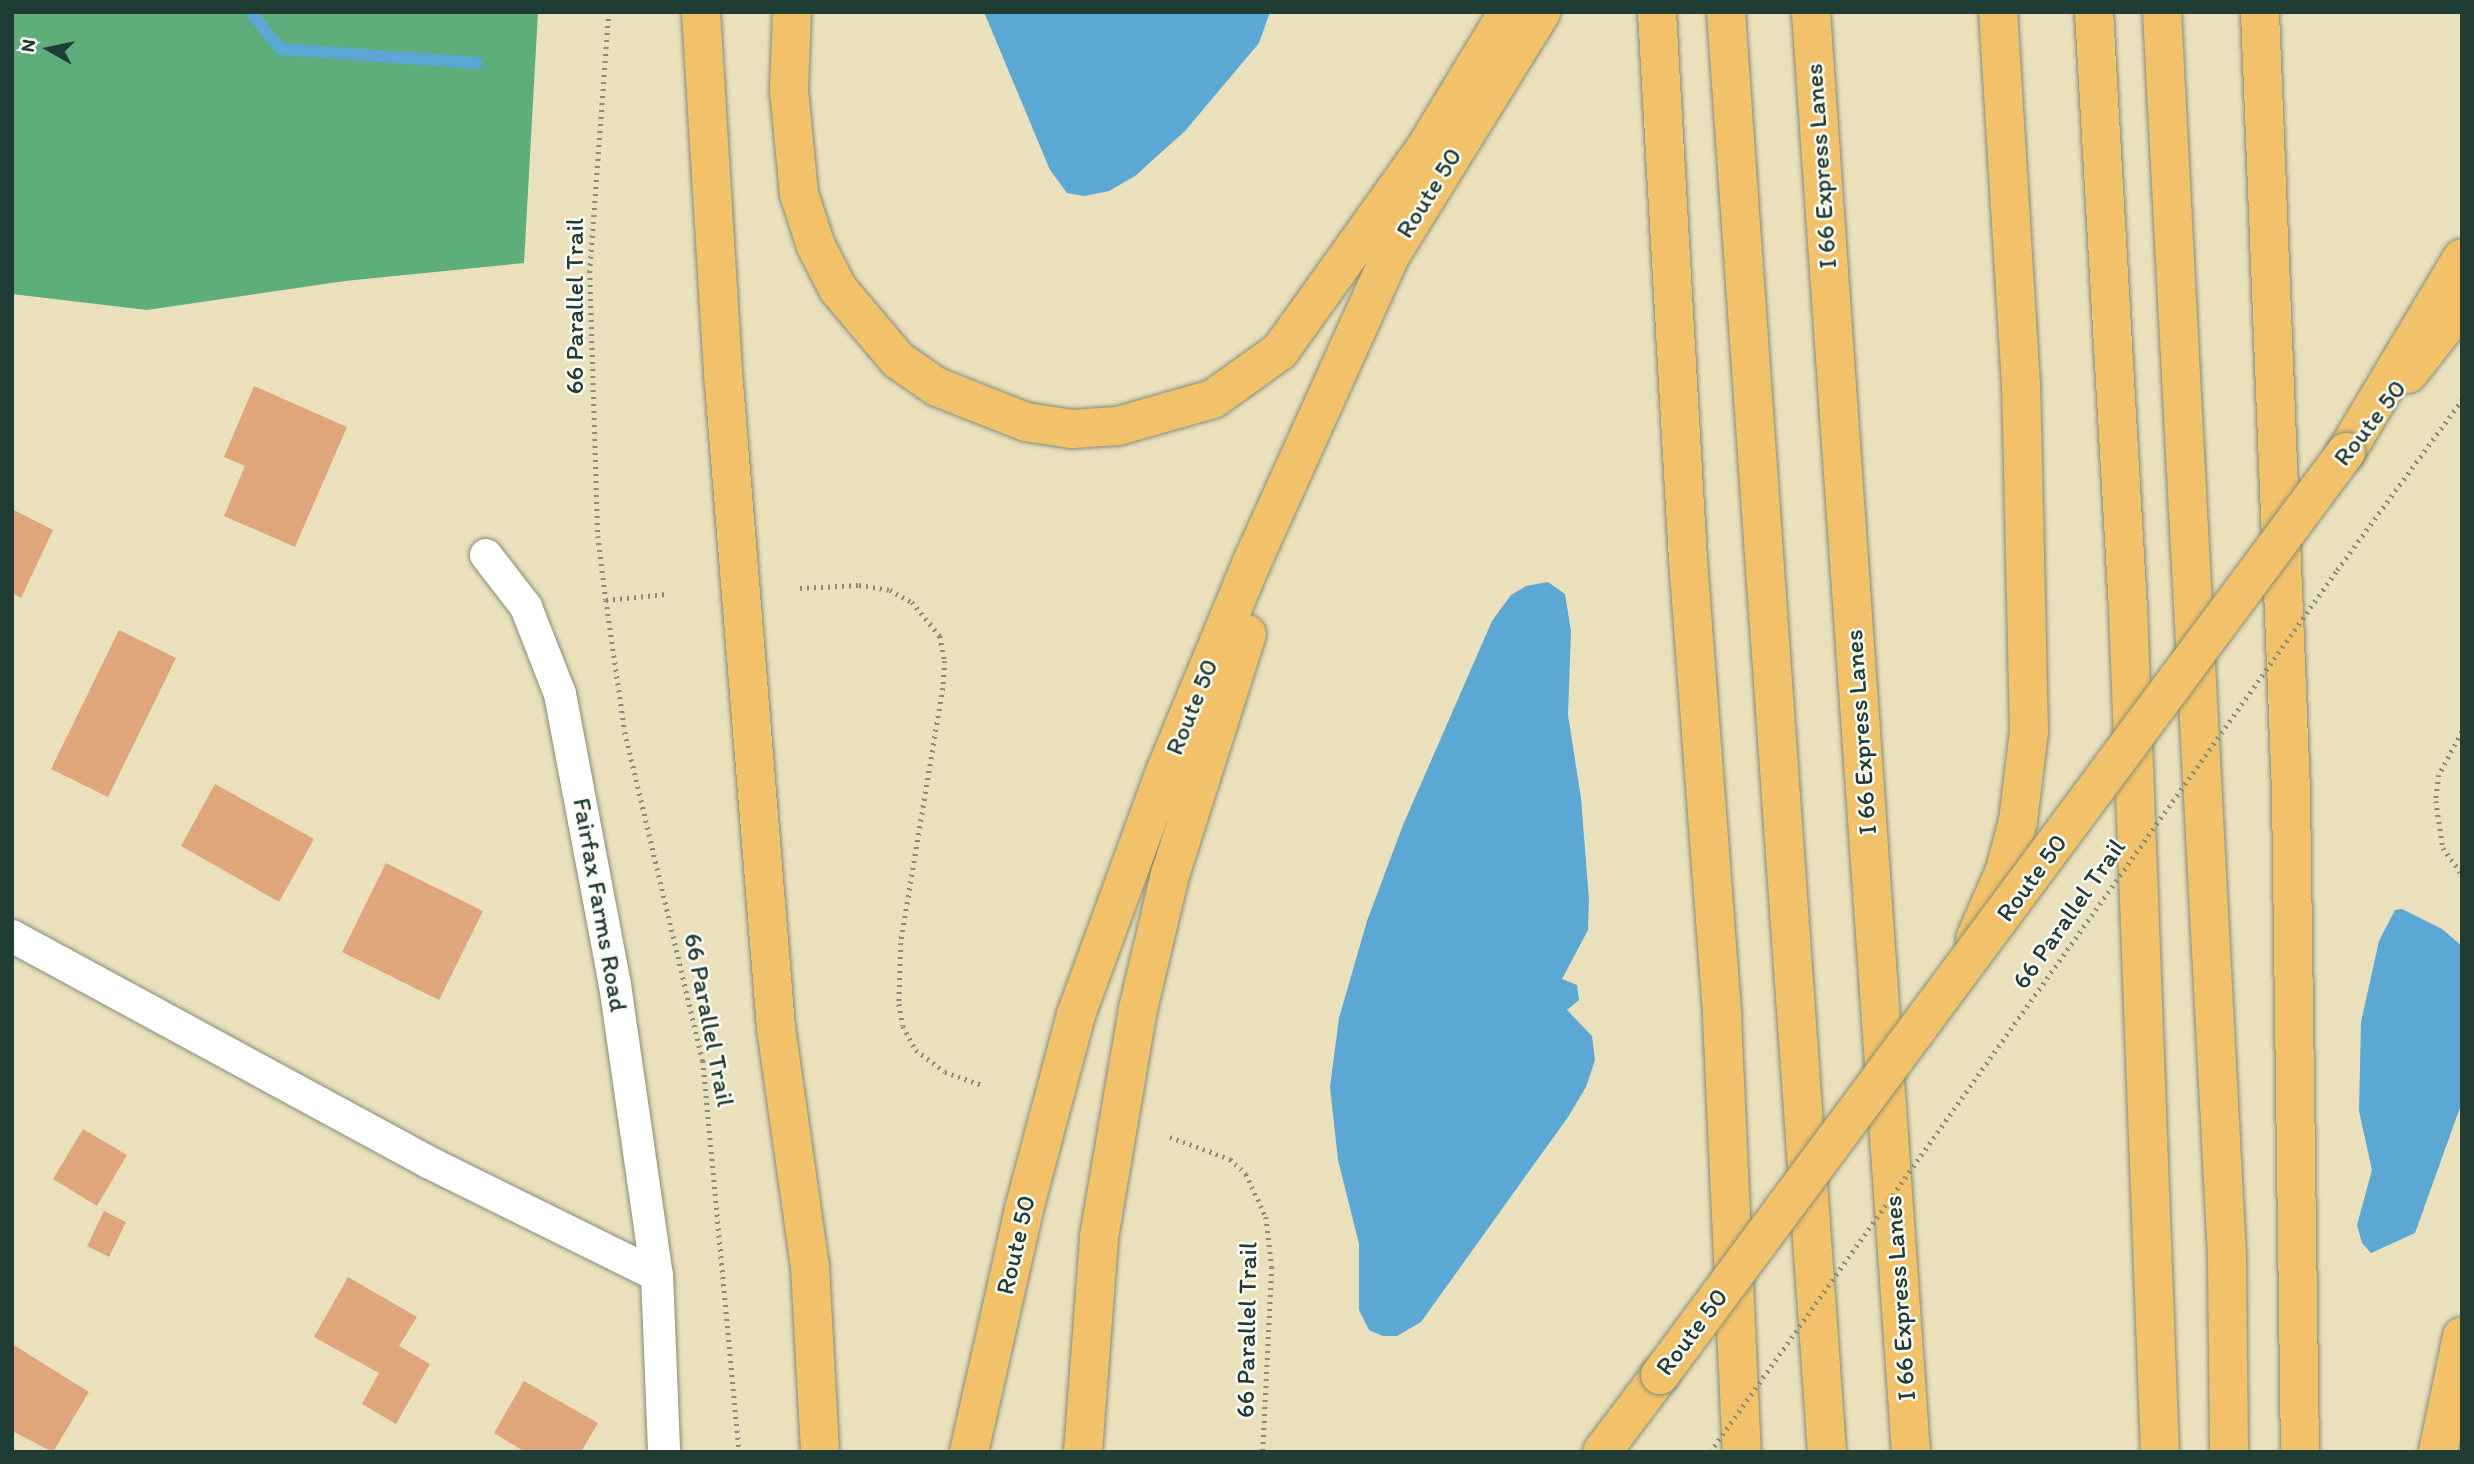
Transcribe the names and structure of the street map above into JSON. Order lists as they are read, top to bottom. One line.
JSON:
{"streets":{"main road":["I 66 Express Lanes","Route 50"],"street":["Fairfax Farms Road"],"path":["66 Parallel Trail"]},"north":"left"}
